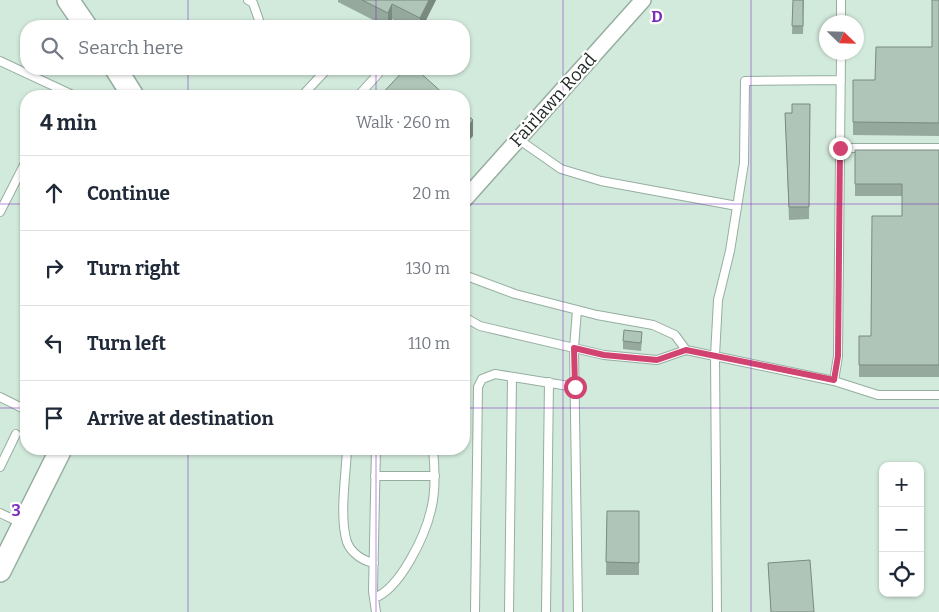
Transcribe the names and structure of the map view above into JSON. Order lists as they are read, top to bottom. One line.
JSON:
{"streets":{"street":["Fairlawn Road"]},"north":"bottom right","page":{"search":"Search here","heading":["4 min","Walk · 260 m"],"list":[["Continue","20 m"],["Turn right","130 m"],["Turn left","110 m"],"Arrive at destination"],"map_buttons":["+","−"]},"grid":{"columns":["D"],"rows":["3"]}}
